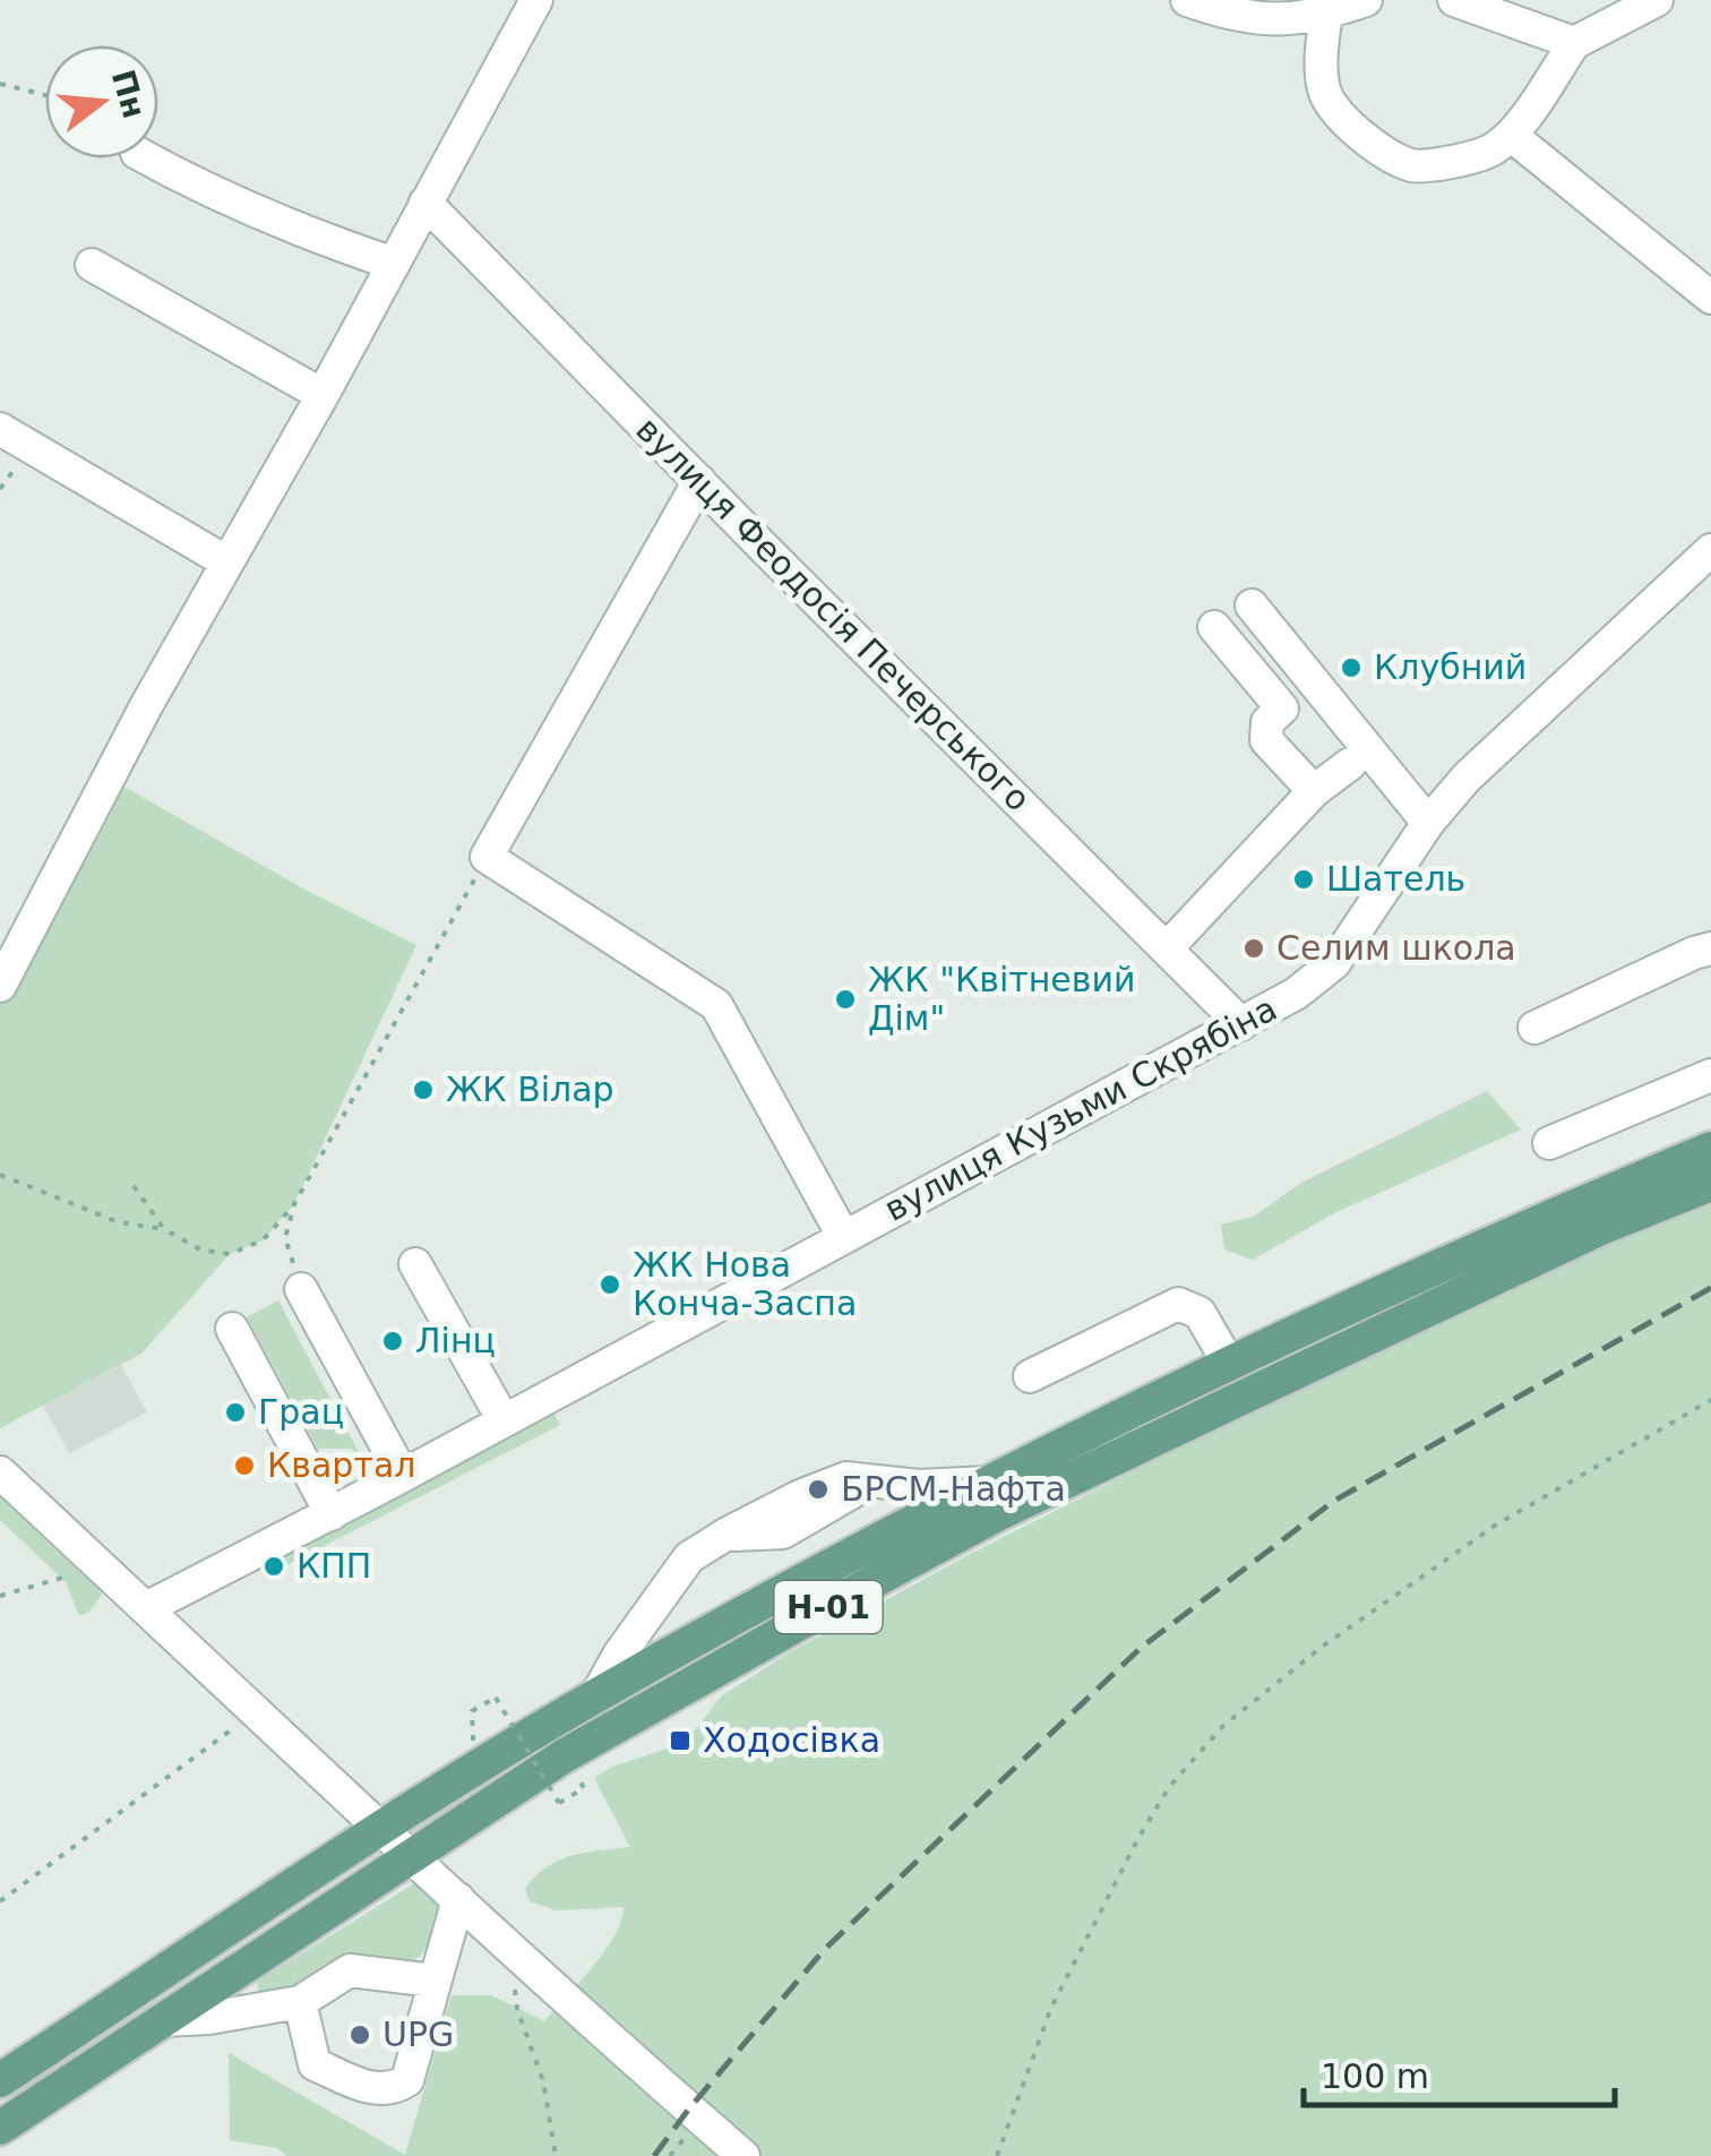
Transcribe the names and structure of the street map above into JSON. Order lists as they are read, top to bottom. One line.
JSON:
{"streets":{"main road":["Н-01"],"street":["вулиця Феодосія Печерського","вулиця Кузьми Скрябіна"]},"crossings":[["вулиця Феодосія Печерського","вулиця Кузьми Скрябіна"]],"places":{"other":["Клубний","Шатель","Селим школа","ЖК \"Квітневий Дім\"","ЖК Вілар","ЖК Нова Конча-Заспа","Лінц","Грац","Квартал","БРСМ-Нафта","КПП","UPG"],"transit":["Ходосівка"]},"scale_bar":"100 m","north":"right"}
